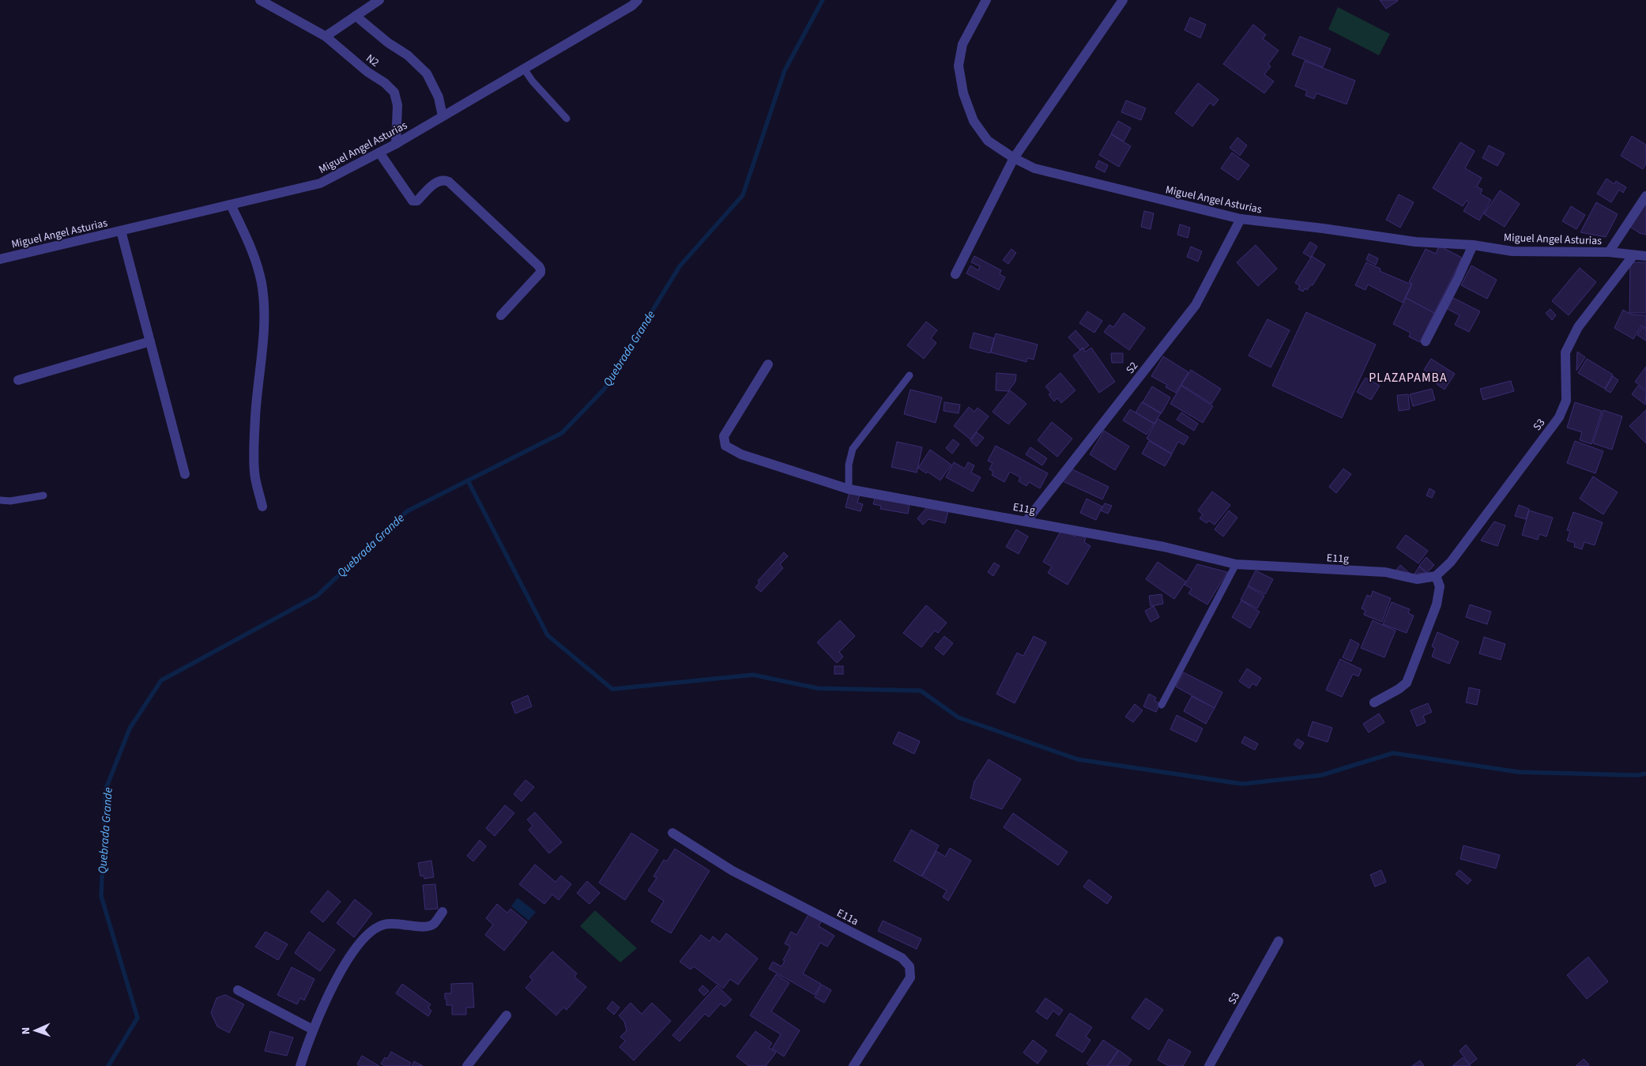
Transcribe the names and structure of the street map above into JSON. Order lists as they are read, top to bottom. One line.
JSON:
{"streets":{"street":["N2","Miguel Angel Asturias","S2","S3","E11g","E11a"]},"crossings":[["N2","Miguel Angel Asturias"],["Miguel Angel Asturias","S2"],["Miguel Angel Asturias","S3"],["S2","E11g"],["S3","E11g"]],"districts":["PLAZAPAMBA"],"water":["Quebrada Grande"],"north":"left"}
